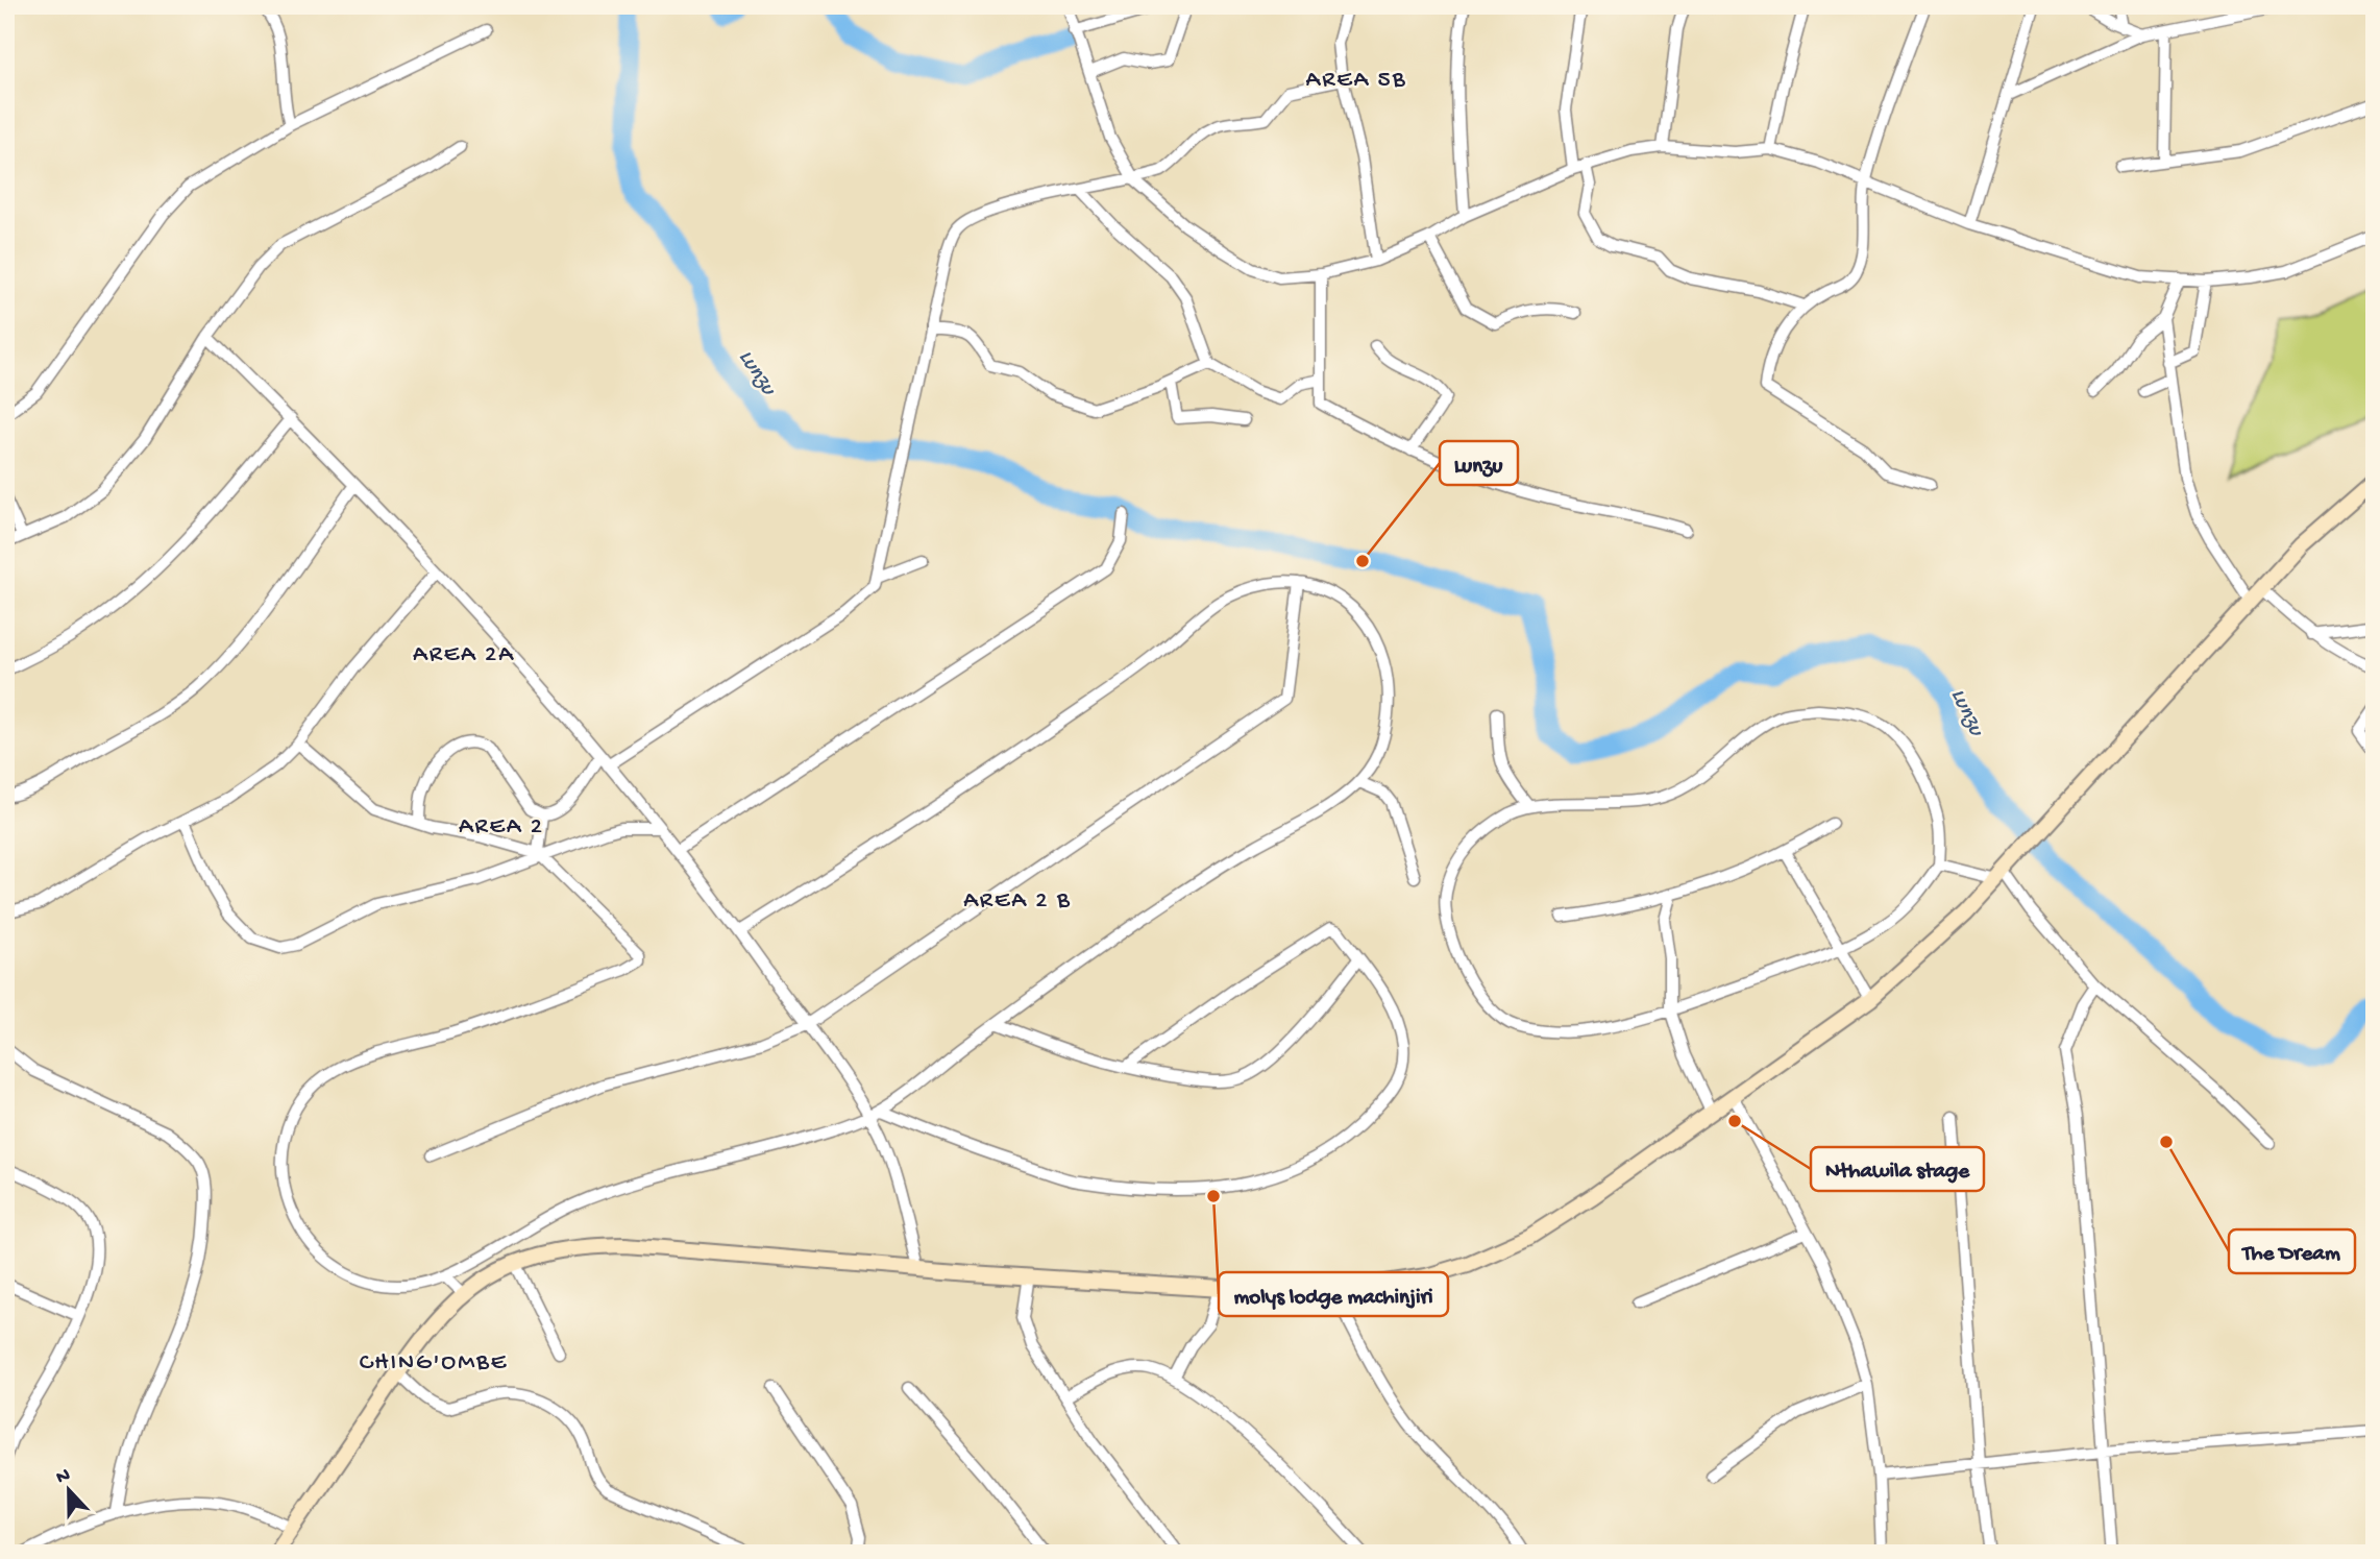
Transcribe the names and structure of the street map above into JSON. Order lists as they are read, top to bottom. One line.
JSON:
{"districts":["AREA 5B","AREA 2A","AREA 2","AREA 2 B","CHING'OMBE"],"water":["Lunzu"],"places":["Lunzu","Nthawila stage","The Dream","molys lodge machinjiri"],"north":"top"}
